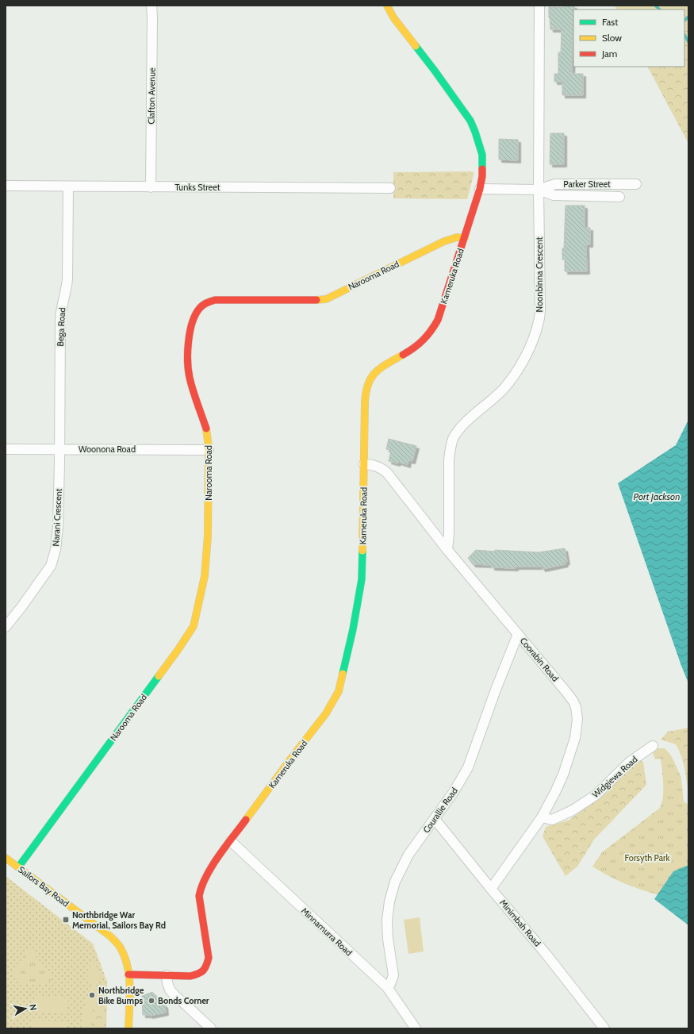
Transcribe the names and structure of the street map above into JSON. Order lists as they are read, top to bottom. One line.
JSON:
{"streets":{"street":["Clafton Avenue","Parker Street","Tunks Street","Noonbinna Crescent","Narooma Road","Kameruka Road","Bega Road","Woonona Road","Narani Crescent","Coorabin Road","Widgiewa Road","Courallie Road","Sailors Bay Road","Minimbah Road","Minnamurra Road"]},"crossings":[["Clafton Avenue","Tunks Street"],["Parker Street","Noonbinna Crescent"],["Parker Street","Kameruka Road"],["Tunks Street","Bega Road"],["Noonbinna Crescent","Coorabin Road"],["Narooma Road","Kameruka Road"],["Narooma Road","Woonona Road"],["Narooma Road","Sailors Bay Road"],["Kameruka Road","Coorabin Road"],["Kameruka Road","Sailors Bay Road"],["Kameruka Road","Minnamurra Road"],["Bega Road","Woonona Road"],["Bega Road","Narani Crescent"],["Woonona Road","Narani Crescent"],["Coorabin Road","Widgiewa Road"],["Coorabin Road","Courallie Road"],["Coorabin Road","Minimbah Road"],["Courallie Road","Minimbah Road"],["Courallie Road","Minnamurra Road"]],"water":["Port Jackson"],"parks":["Forsyth Park"],"places":{"transit":["Northbridge War Memorial, Sailors Bay Rd"],"other":["Northbridge Bike Bumps","Bonds Corner"]},"legend":["Fast","Slow","Jam"],"north":"right"}
